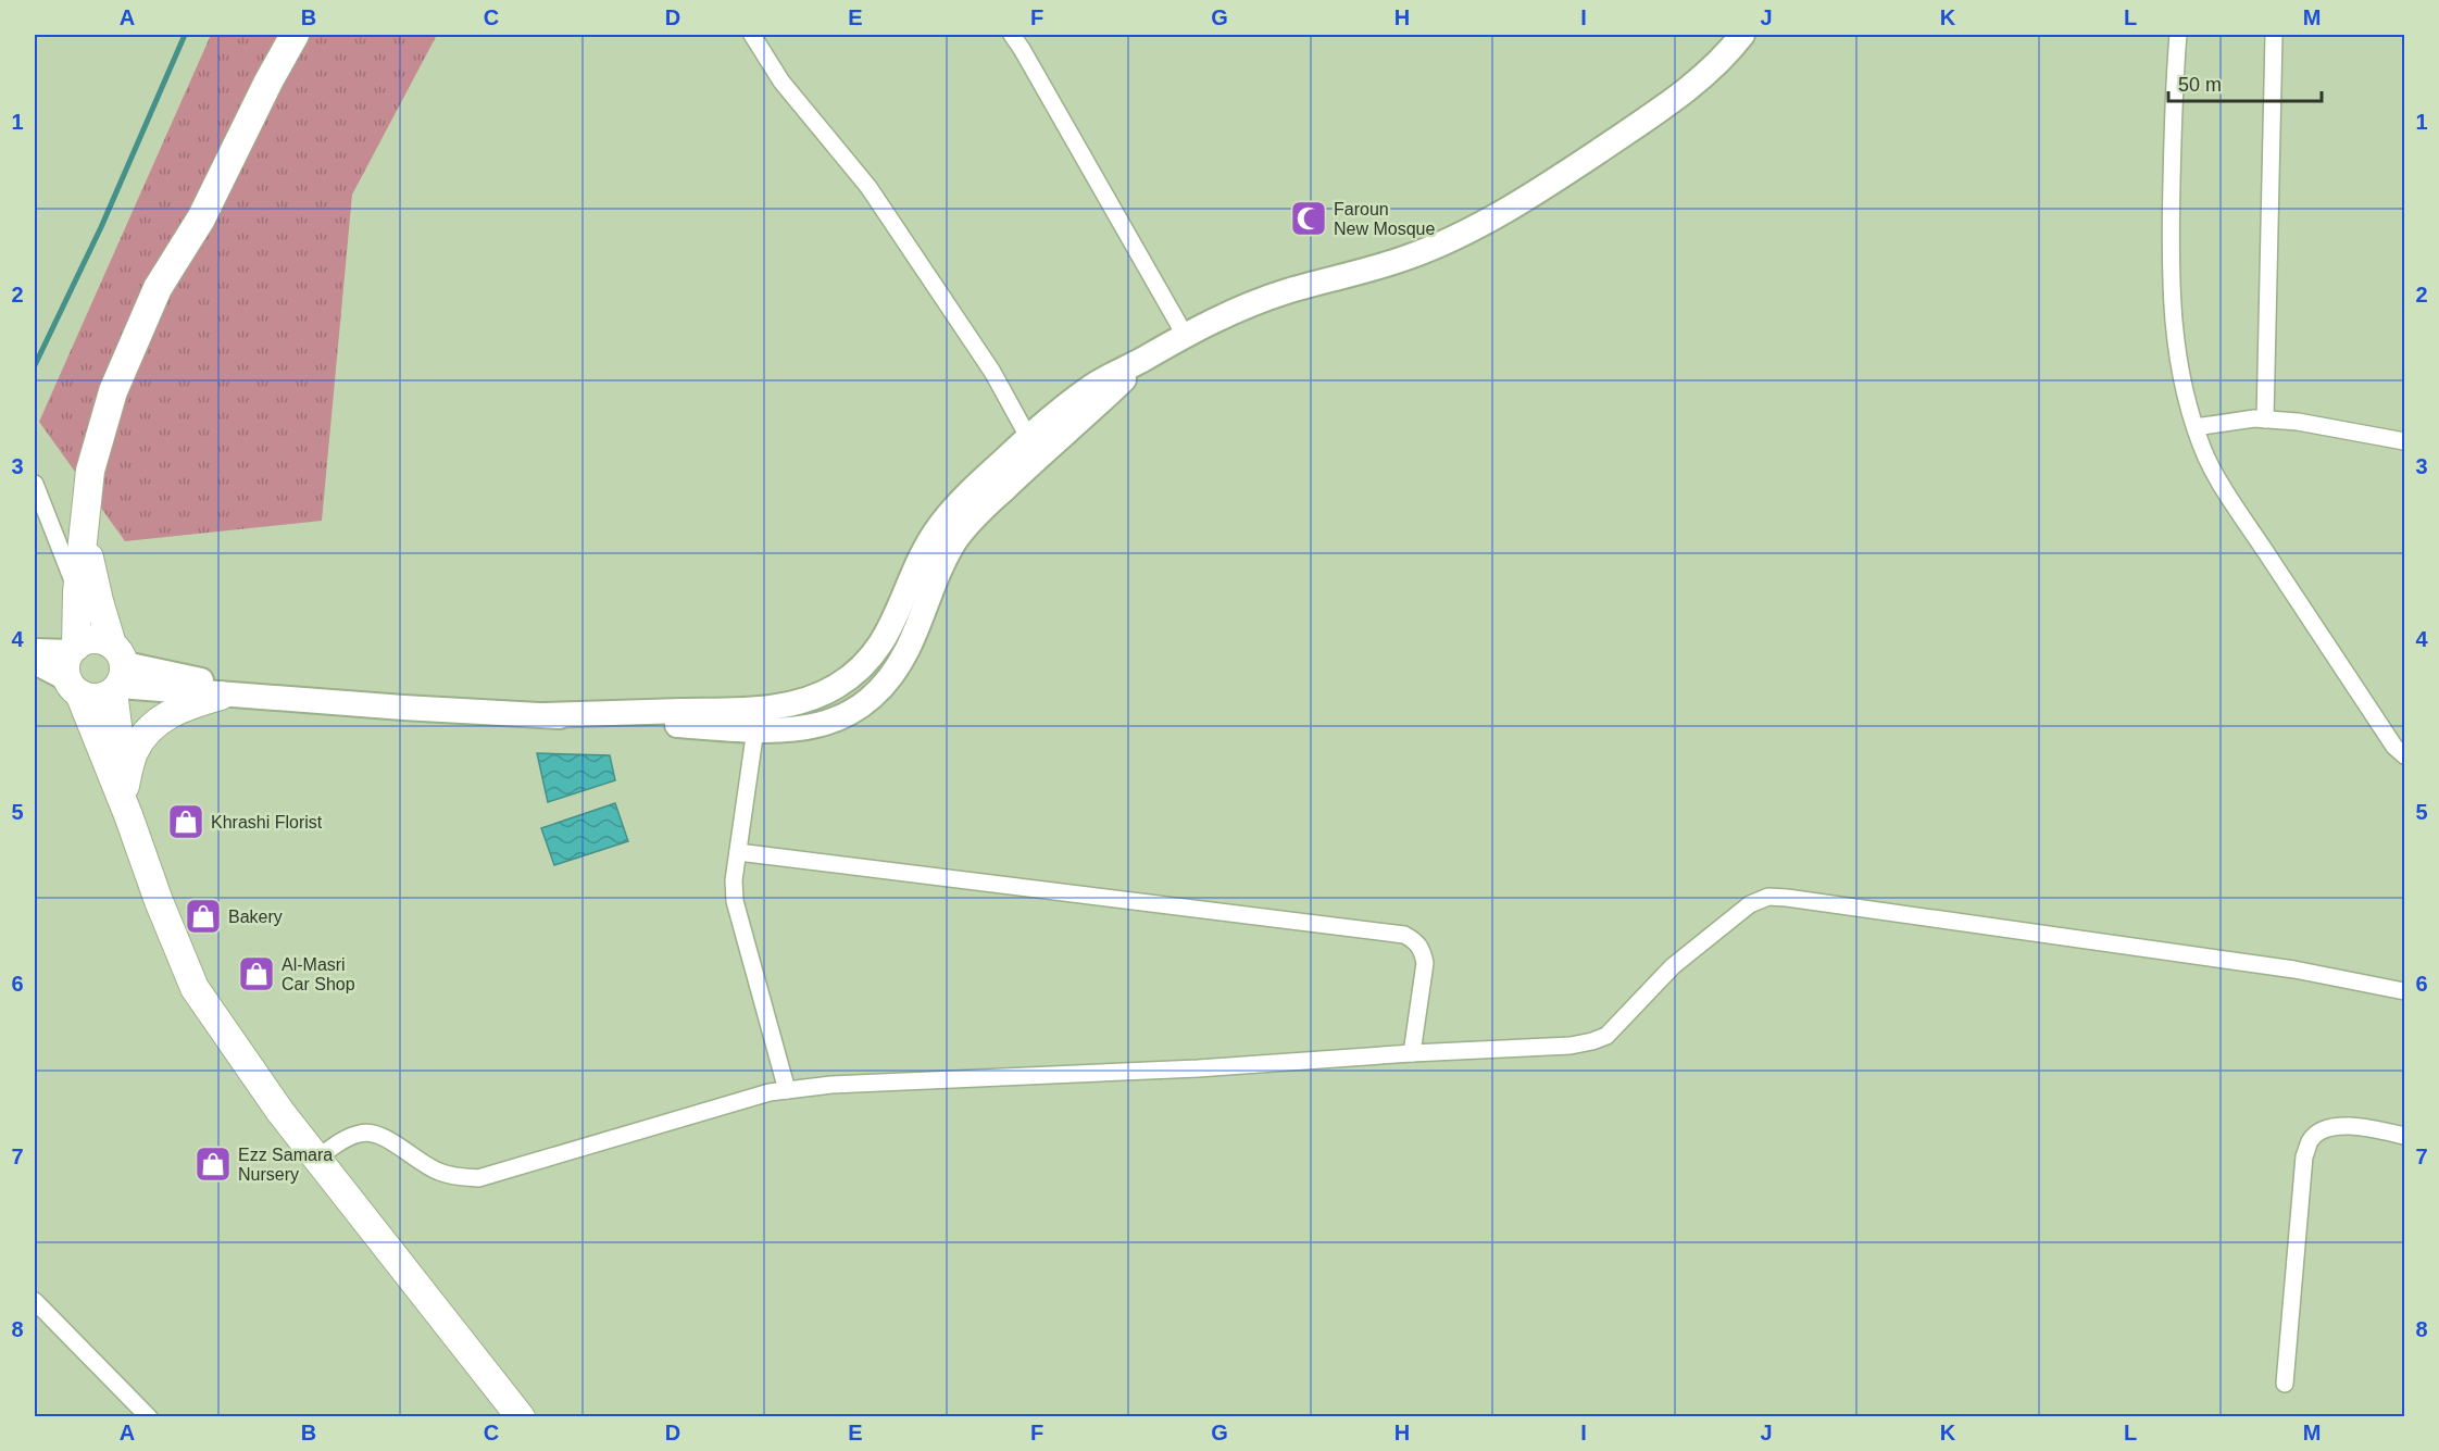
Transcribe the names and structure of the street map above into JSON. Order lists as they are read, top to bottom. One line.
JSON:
{"places":{"mosque":["Faroun New Mosque"],"shop":["Khrashi Florist","Bakery","Al-Masri Car Shop","Ezz Samara Nursery"]},"scale_bar":"50 m","grid":{"columns":["A","B","C","D","E","F","G","H","I","J","K","L","M"],"rows":["1","2","3","4","5","6","7","8"]}}
